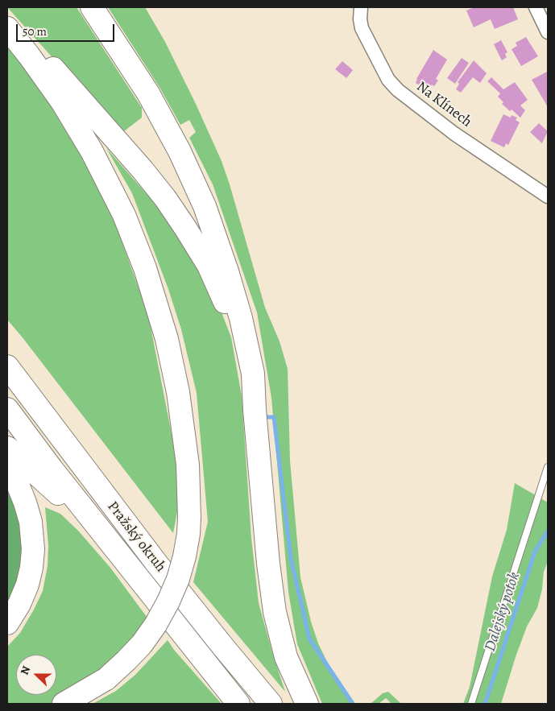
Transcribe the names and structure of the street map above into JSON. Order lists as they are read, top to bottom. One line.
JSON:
{"streets":{"highway":["Pražský okruh"],"street":["Na Klínech"]},"water":["Dalejský potok"],"scale_bar":"50 m","north":"left"}
